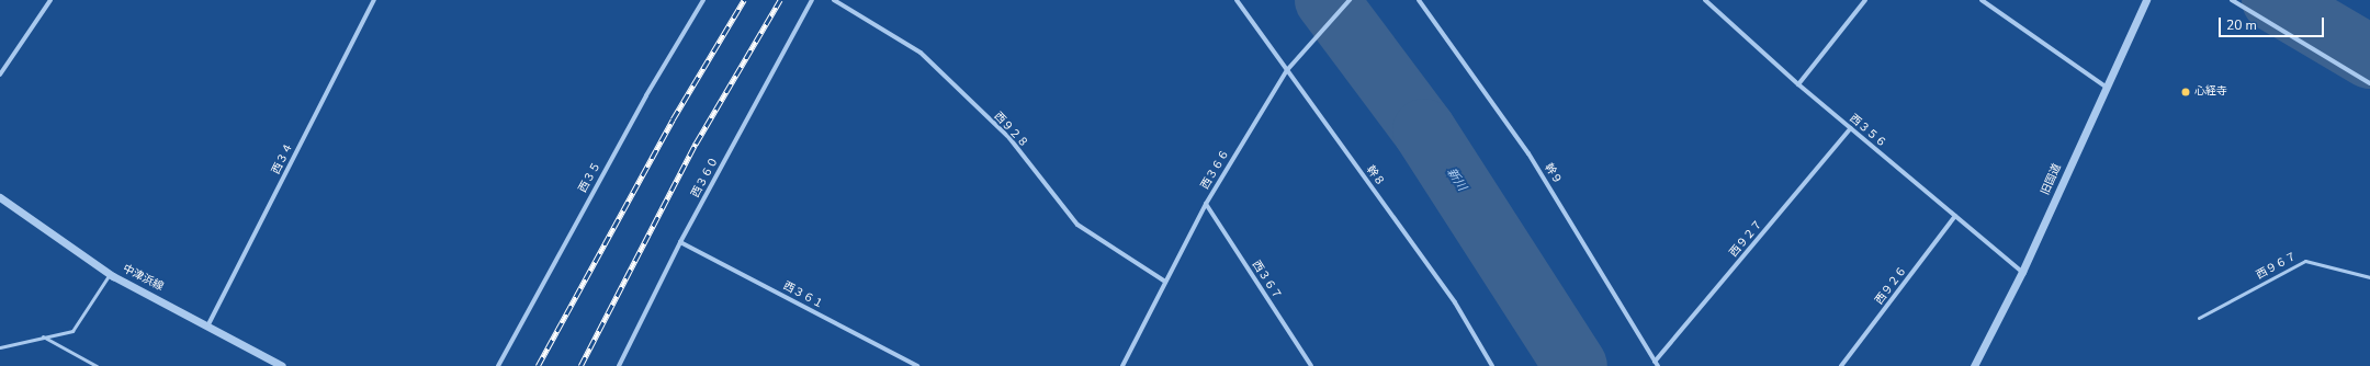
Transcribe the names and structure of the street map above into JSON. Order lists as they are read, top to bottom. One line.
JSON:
{"streets":{"street":["西９２８","西３５６","西３４","西３６６","幹９","幹８","西３５","西３６０","旧国道","西９２７","中津浜線","西３６７","西９２６","西３６１"],"lane":["西９６７"]},"crossings":[["西９２８","西３６６"],["西３５６","旧国道"],["西３５６","西９２７"],["西３５６","西９２６"],["西３４","中津浜線"],["西３６６","幹８"],["西３６６","西３６７"],["幹９","西９２７"],["西３６０","西３６１"]],"water":["新川"],"places":["心経寺"],"scale_bar":"20 m"}
